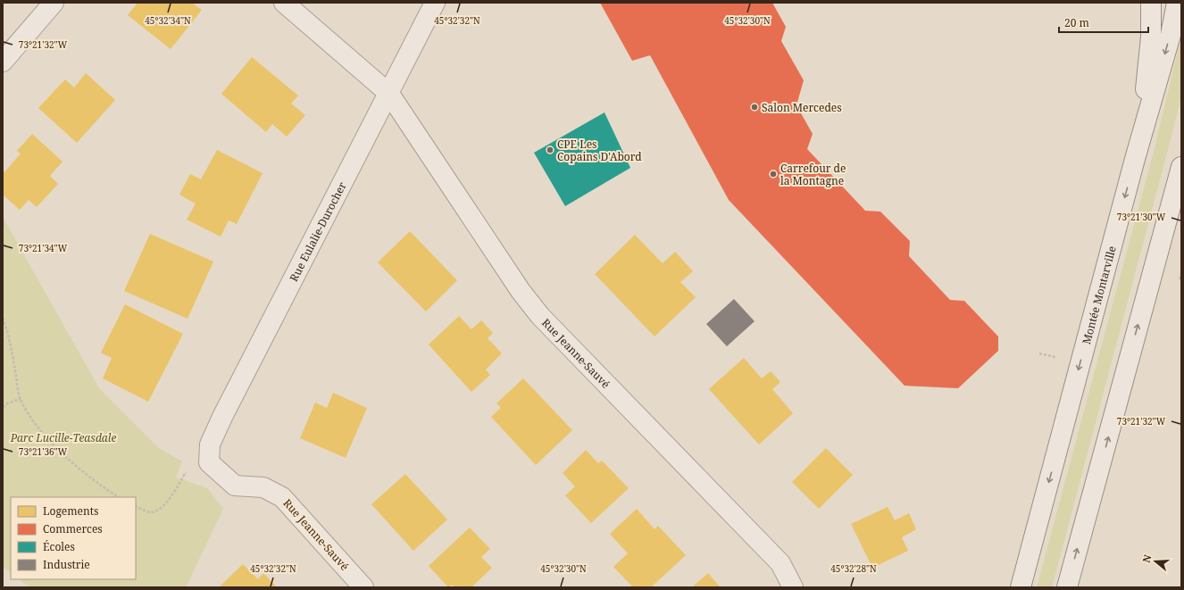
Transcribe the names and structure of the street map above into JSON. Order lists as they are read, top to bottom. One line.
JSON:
{"streets":{"street":["Rue Eulalie-Durocher","Montée Montarville","Rue Jeanne-Sauvé"]},"crossings":[["Rue Eulalie-Durocher","Rue Jeanne-Sauvé"]],"parks":["Parc Lucille-Teasdale"],"places":["Salon Mercedes","CPE Les Copains D'Abord","Carrefour de la Montagne"],"legend":["Logements","Commerces","Écoles","Industrie"],"scale_bar":"20 m","north":"left","coordinates":["45°32'34\"N","45°32'32\"N","45°32'30\"N","73°21'32\"W","73°21'30\"W","73°21'34\"W","73°21'36\"W","45°32'28\"N"]}
